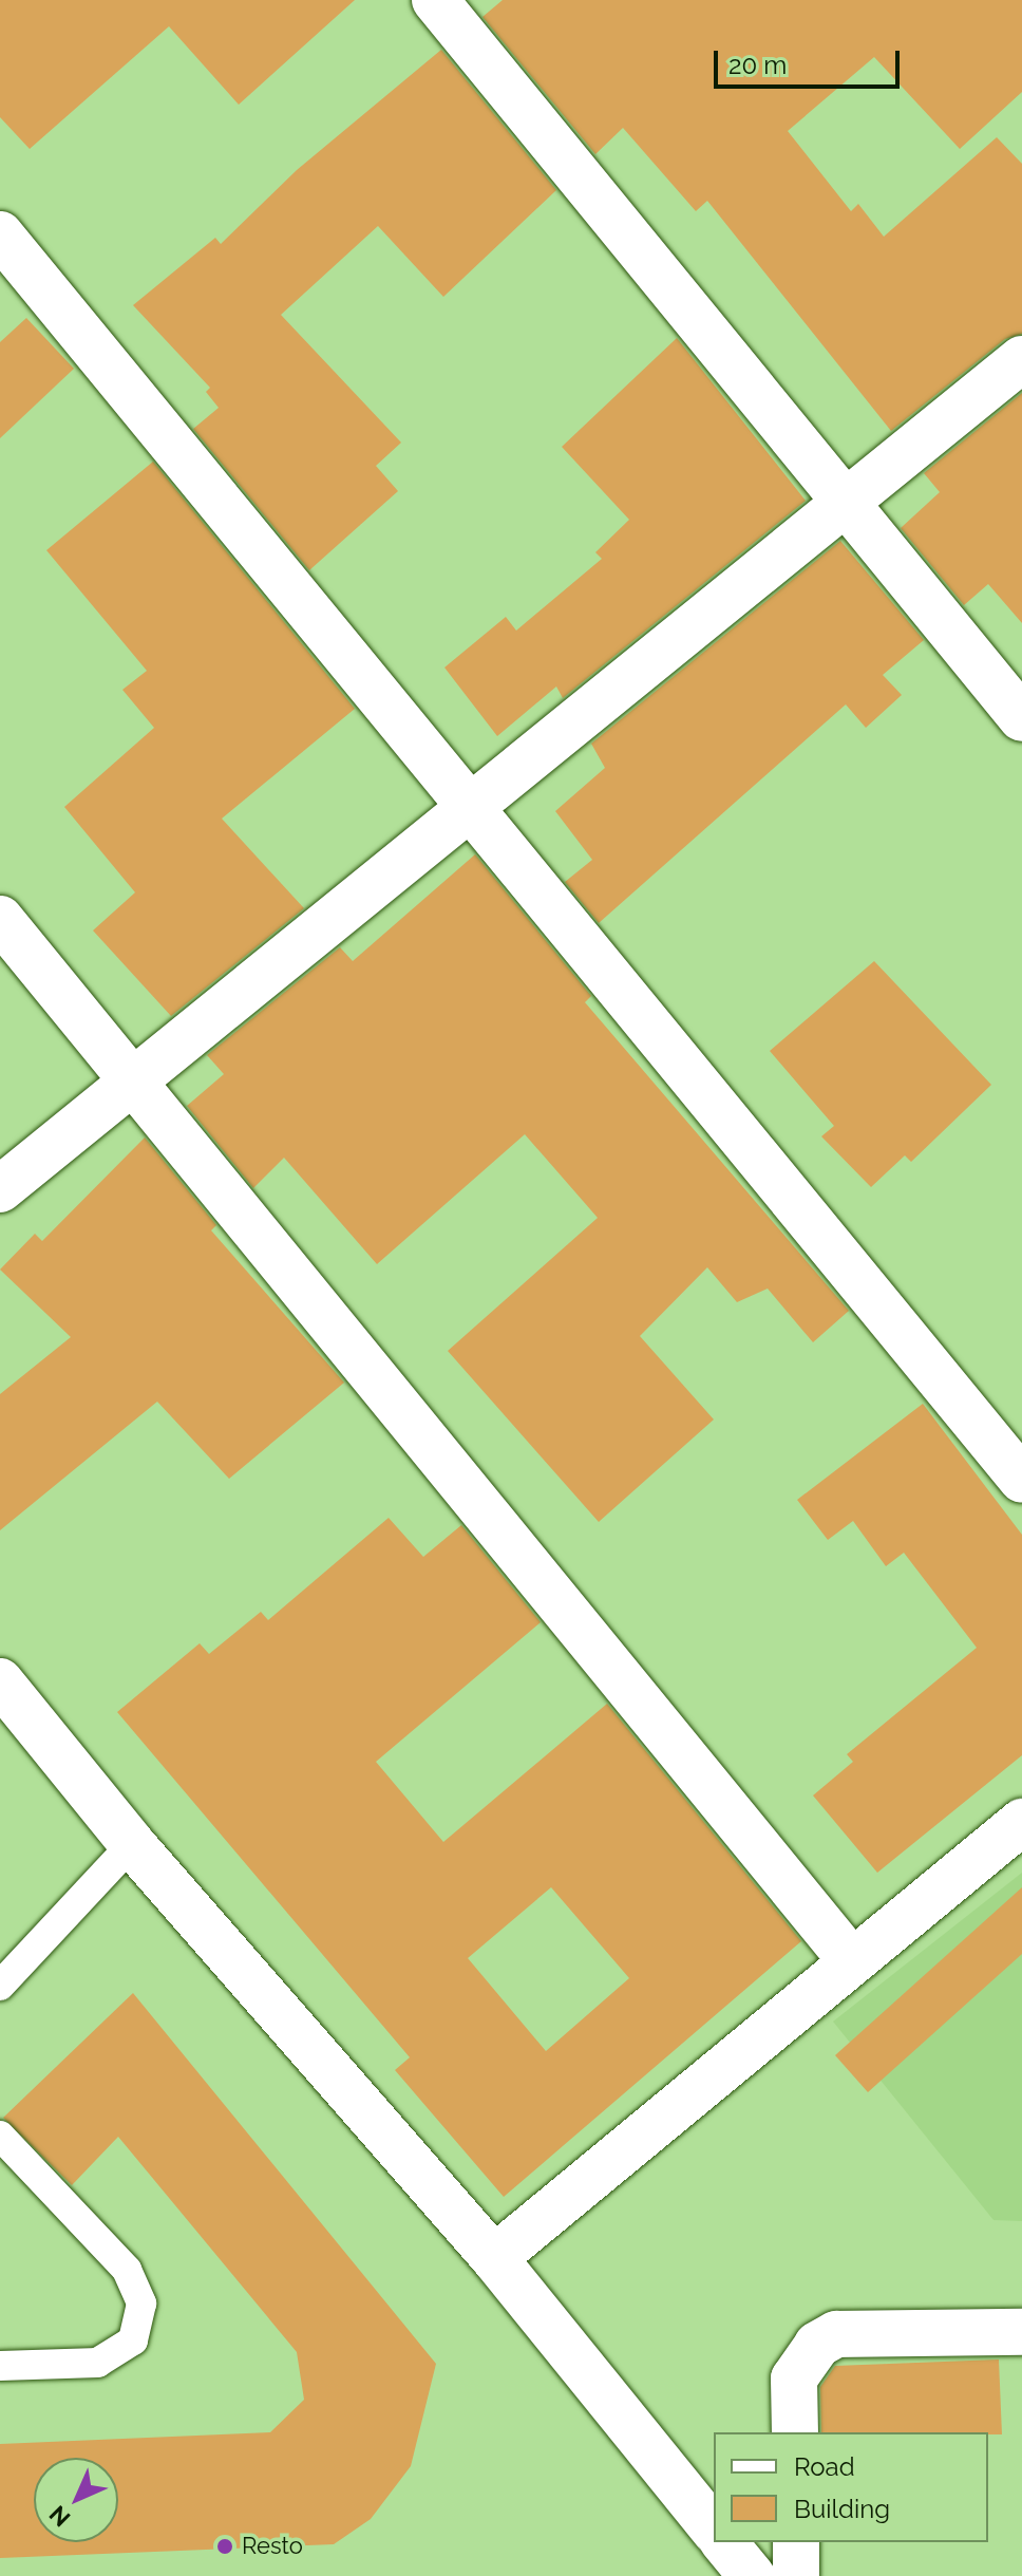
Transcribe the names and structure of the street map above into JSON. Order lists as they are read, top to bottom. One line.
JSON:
{"places":["Resto"],"legend":["Road","Building"],"scale_bar":"20 m","north":"bottom left"}
